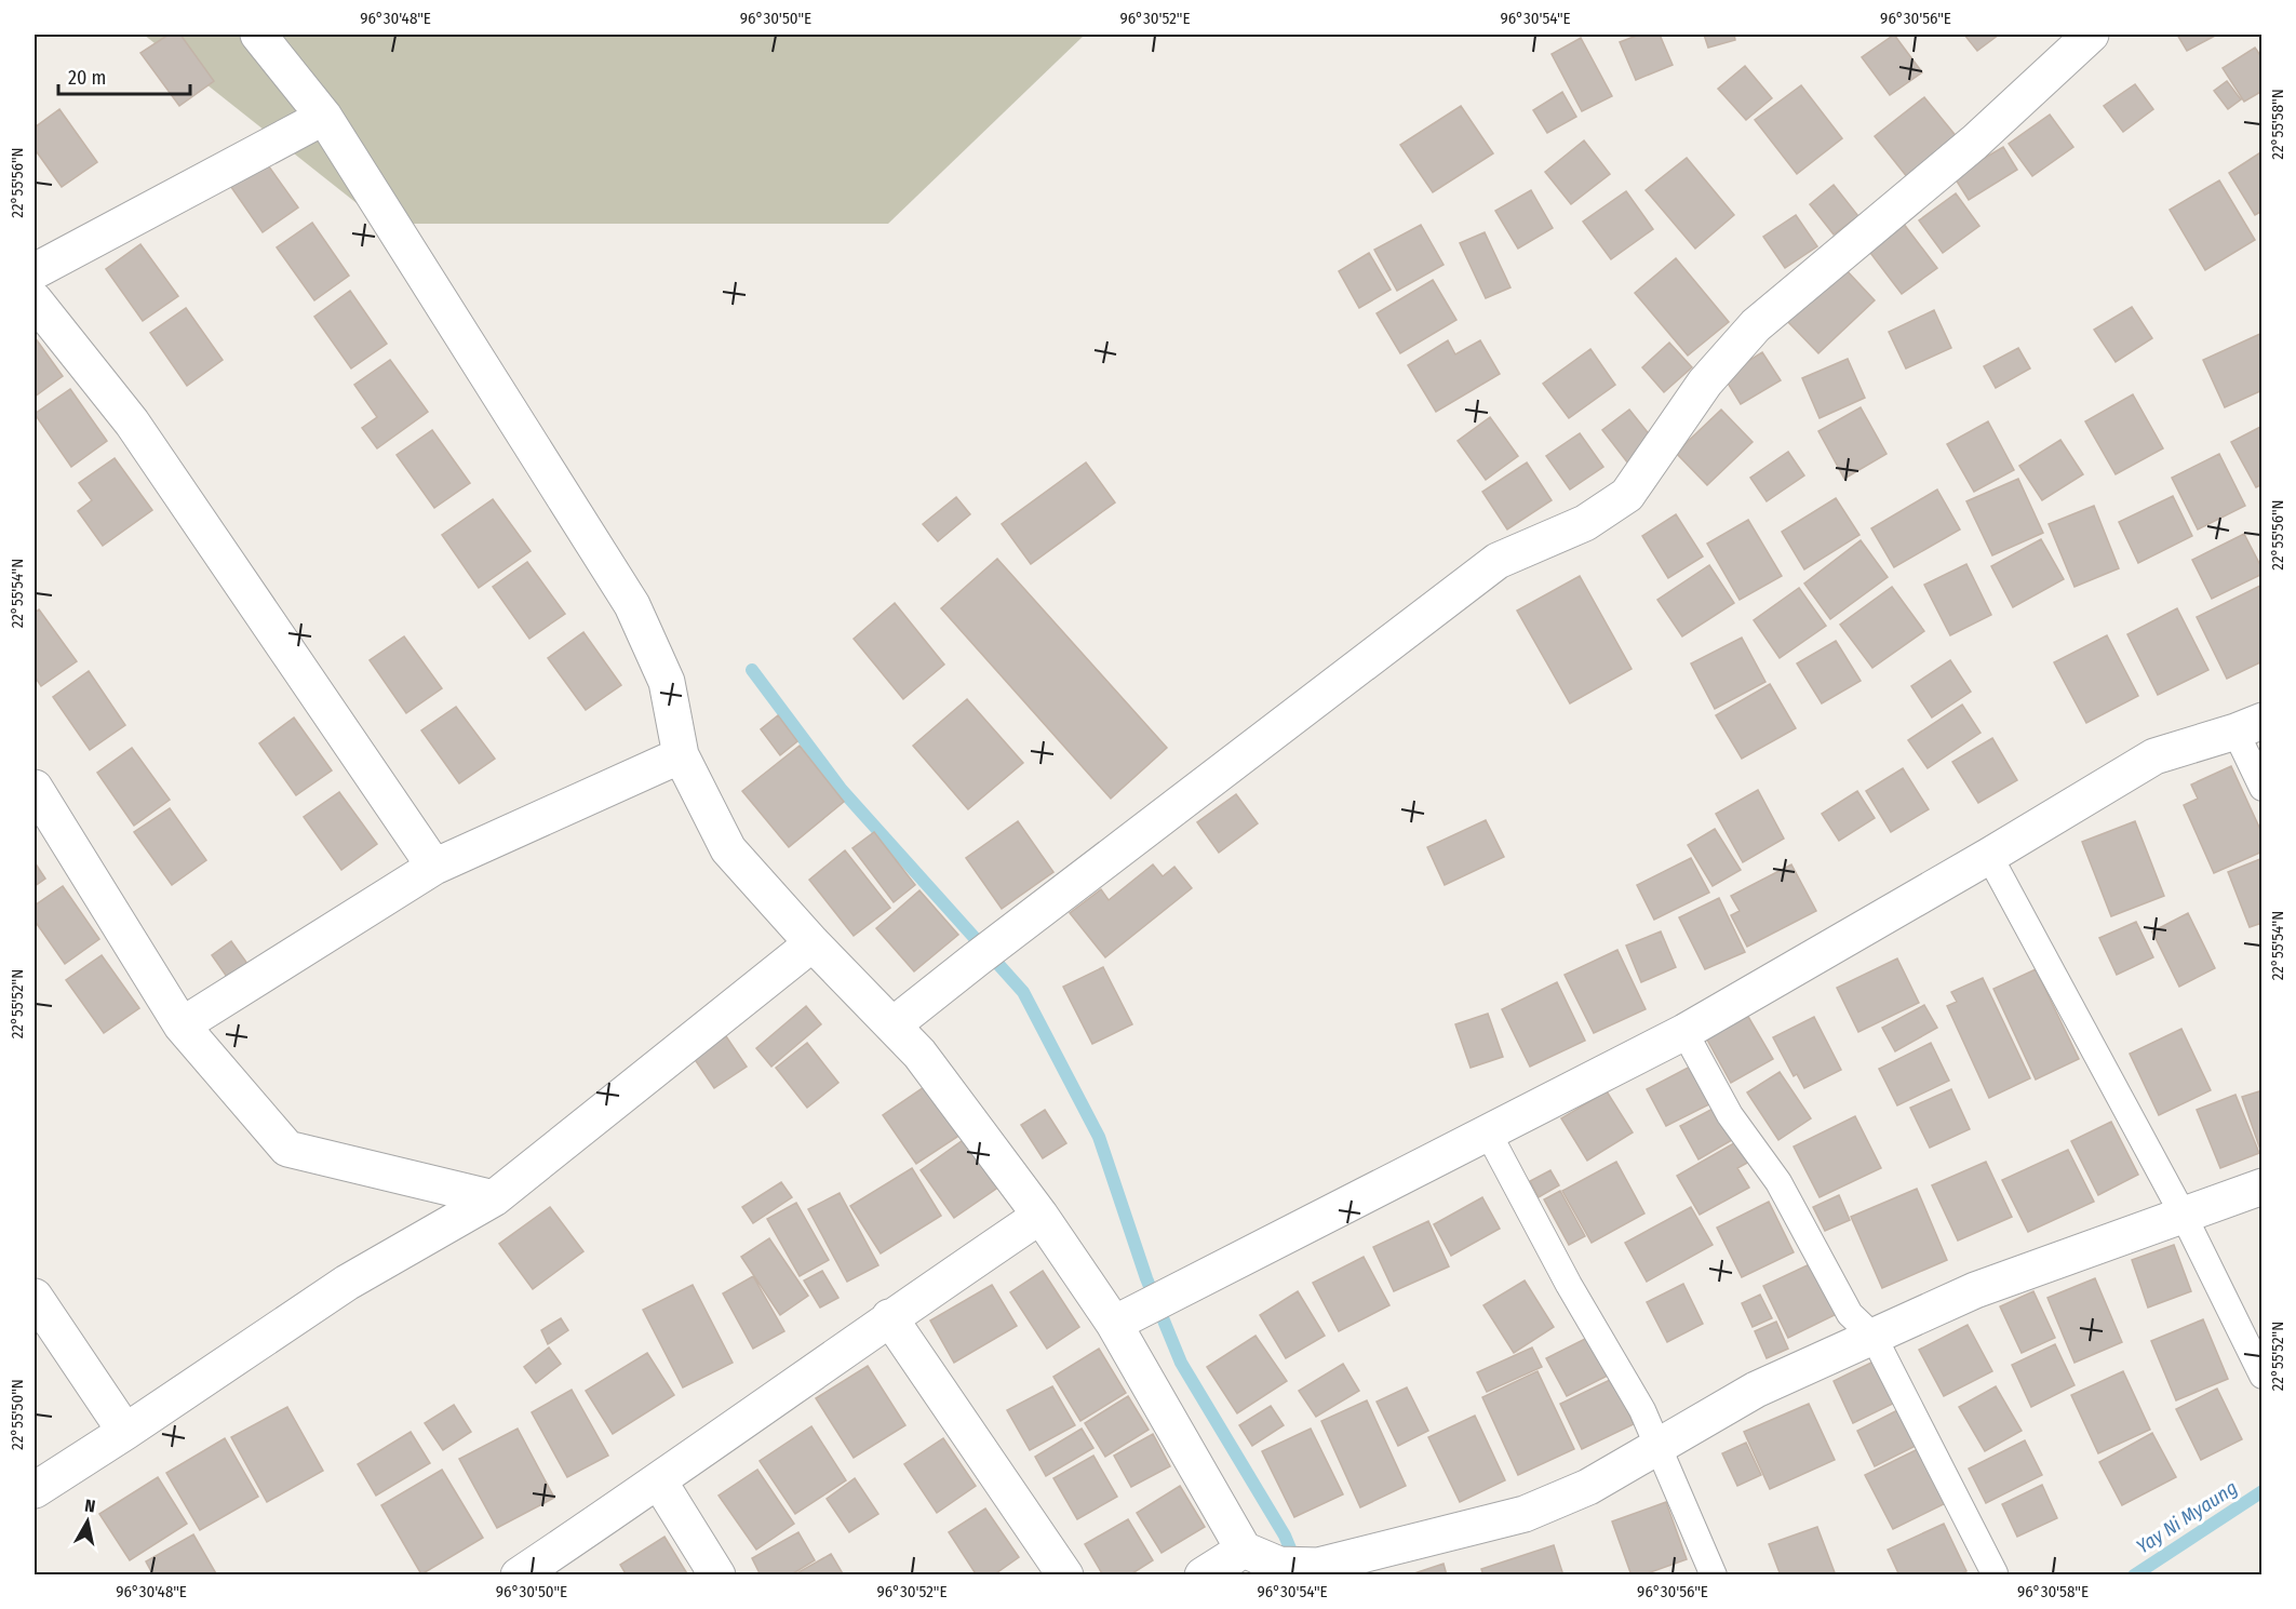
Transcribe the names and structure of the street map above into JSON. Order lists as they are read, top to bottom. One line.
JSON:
{"water":["Yay Ni Myaung"],"scale_bar":"20 m","north":"top","coordinates":["96°30'48\"E","96°30'50\"E","96°30'52\"E","96°30'54\"E","96°30'56\"E","22°55'58\"N","22°55'56\"N","22°55'54\"N","22°55'52\"N","22°55'50\"N","96°30'58\"E"]}
